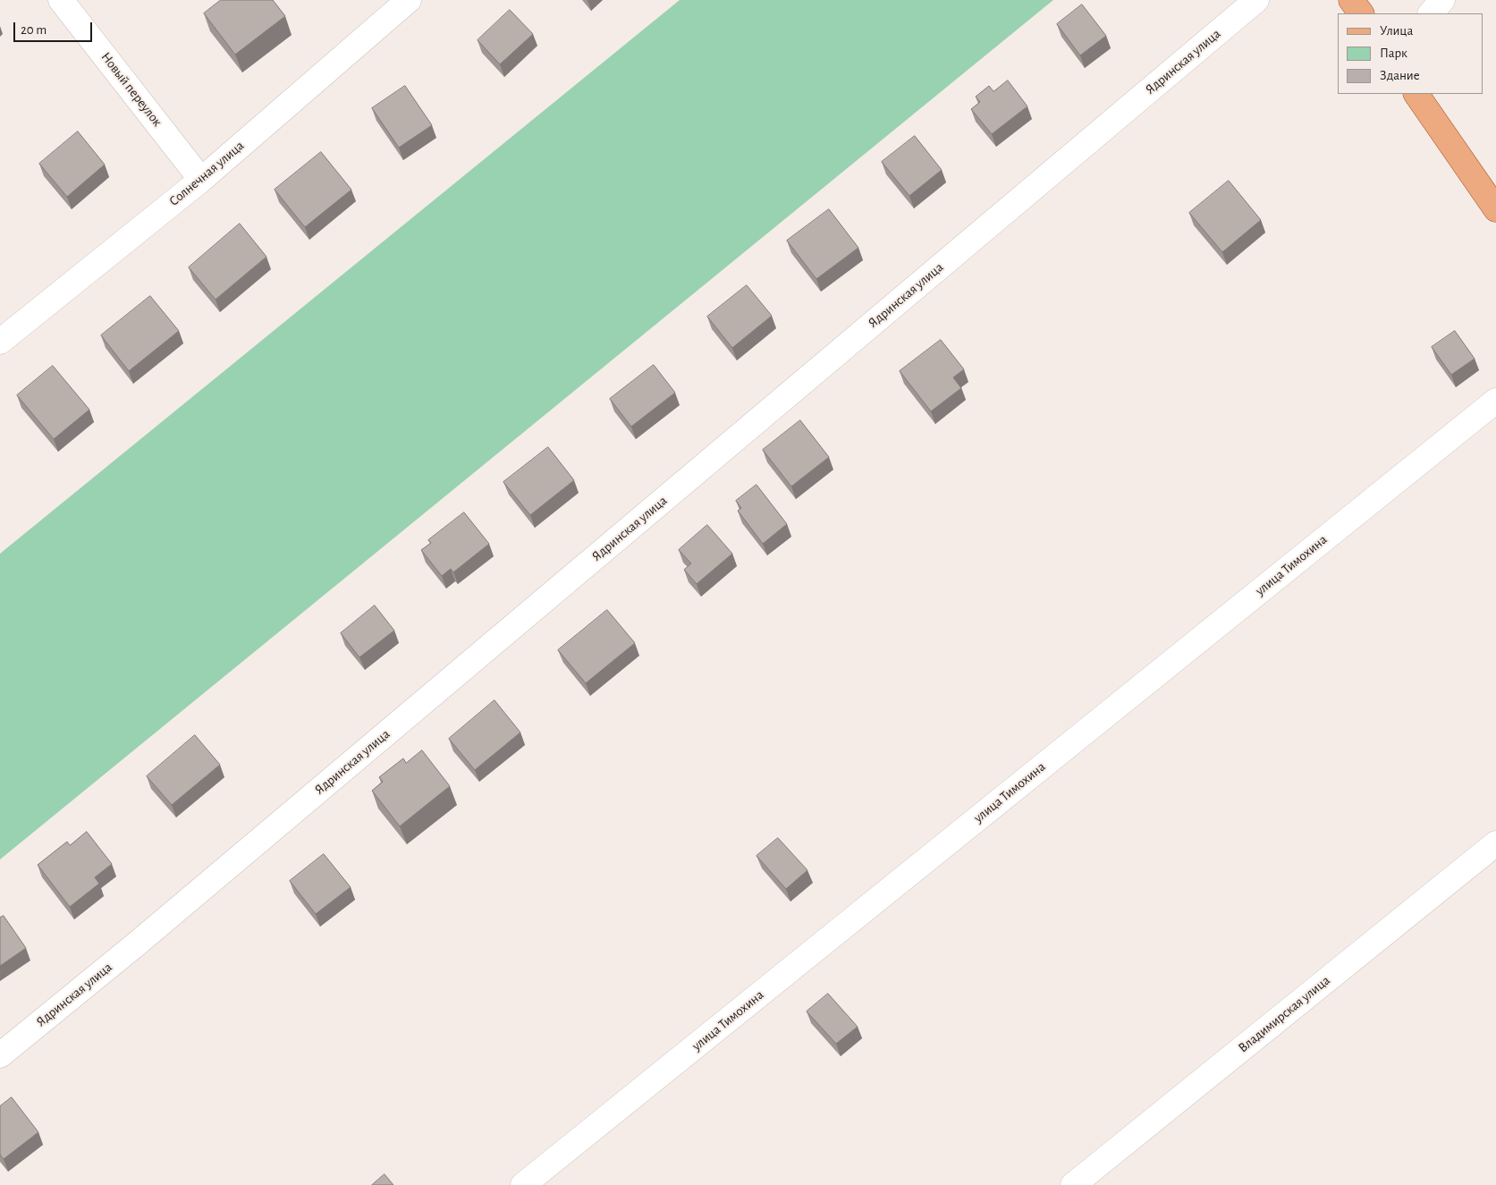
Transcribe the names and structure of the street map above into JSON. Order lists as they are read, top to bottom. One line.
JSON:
{"streets":{"street":["Ядринская улица","Новый переулок","Солнечная улица","улица Тимохина","Владимирская улица"]},"crossings":[["Новый переулок","Солнечная улица"]],"legend":["Улица","Парк","Здание"],"scale_bar":"20 m"}
